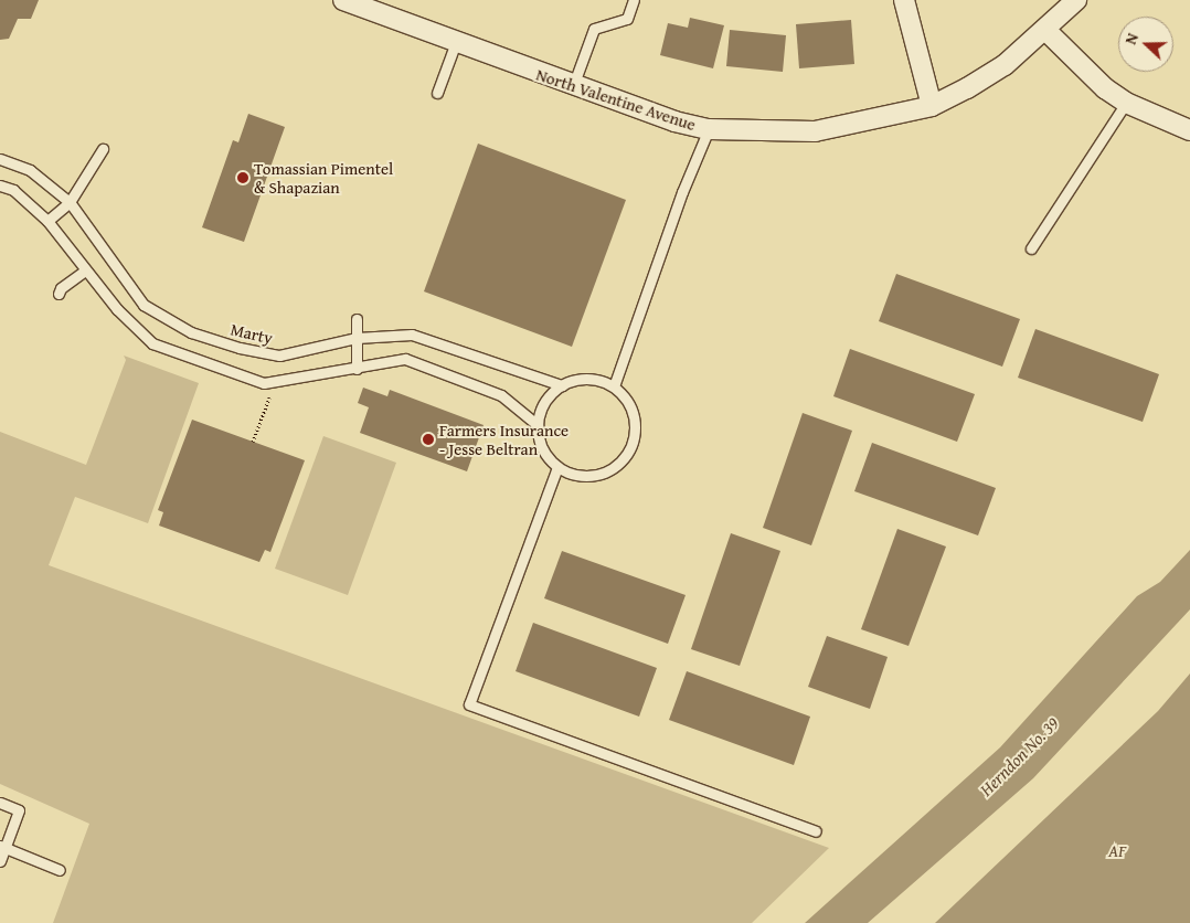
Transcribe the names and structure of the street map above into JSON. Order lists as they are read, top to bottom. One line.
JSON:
{"streets":{"street":["North Valentine Avenue"],"lane":["Marty"]},"water":["Herndon No. 39","AF"],"places":["Tomassian Pimentel & Shapazian","Farmers Insurance - Jesse Beltran"],"north":"left"}
